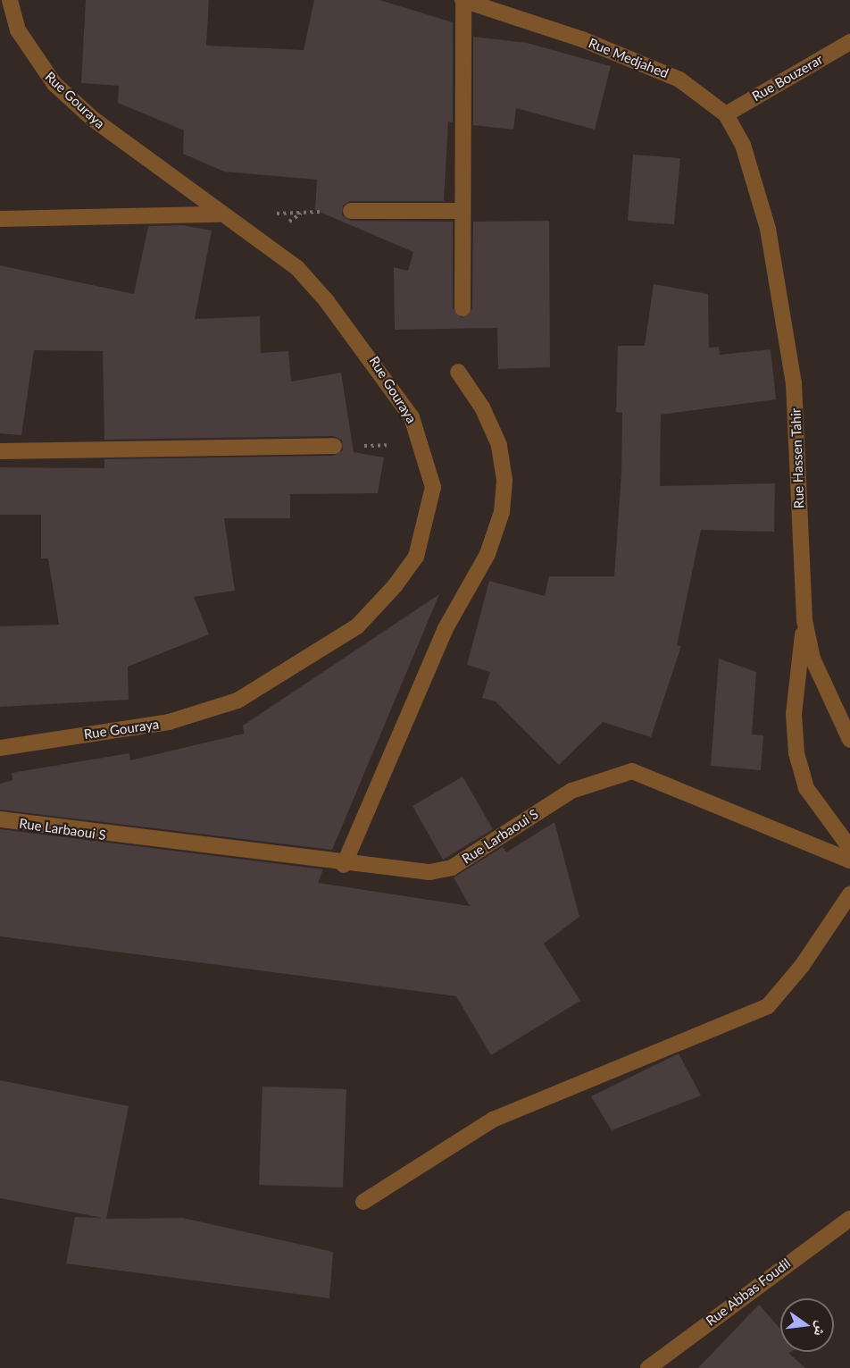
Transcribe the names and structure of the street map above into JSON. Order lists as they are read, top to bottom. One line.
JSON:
{"streets":{"street":["Rue Medjahed","Rue Bouzerar","Rue Gouraya","Rue Hassen Tahir","Rue Larbaoui S","Rue Abbas Foudil"]},"crossings":[["Rue Medjahed","Rue Bouzerar"],["Rue Medjahed","Rue Hassen Tahir"]],"north":"right"}
